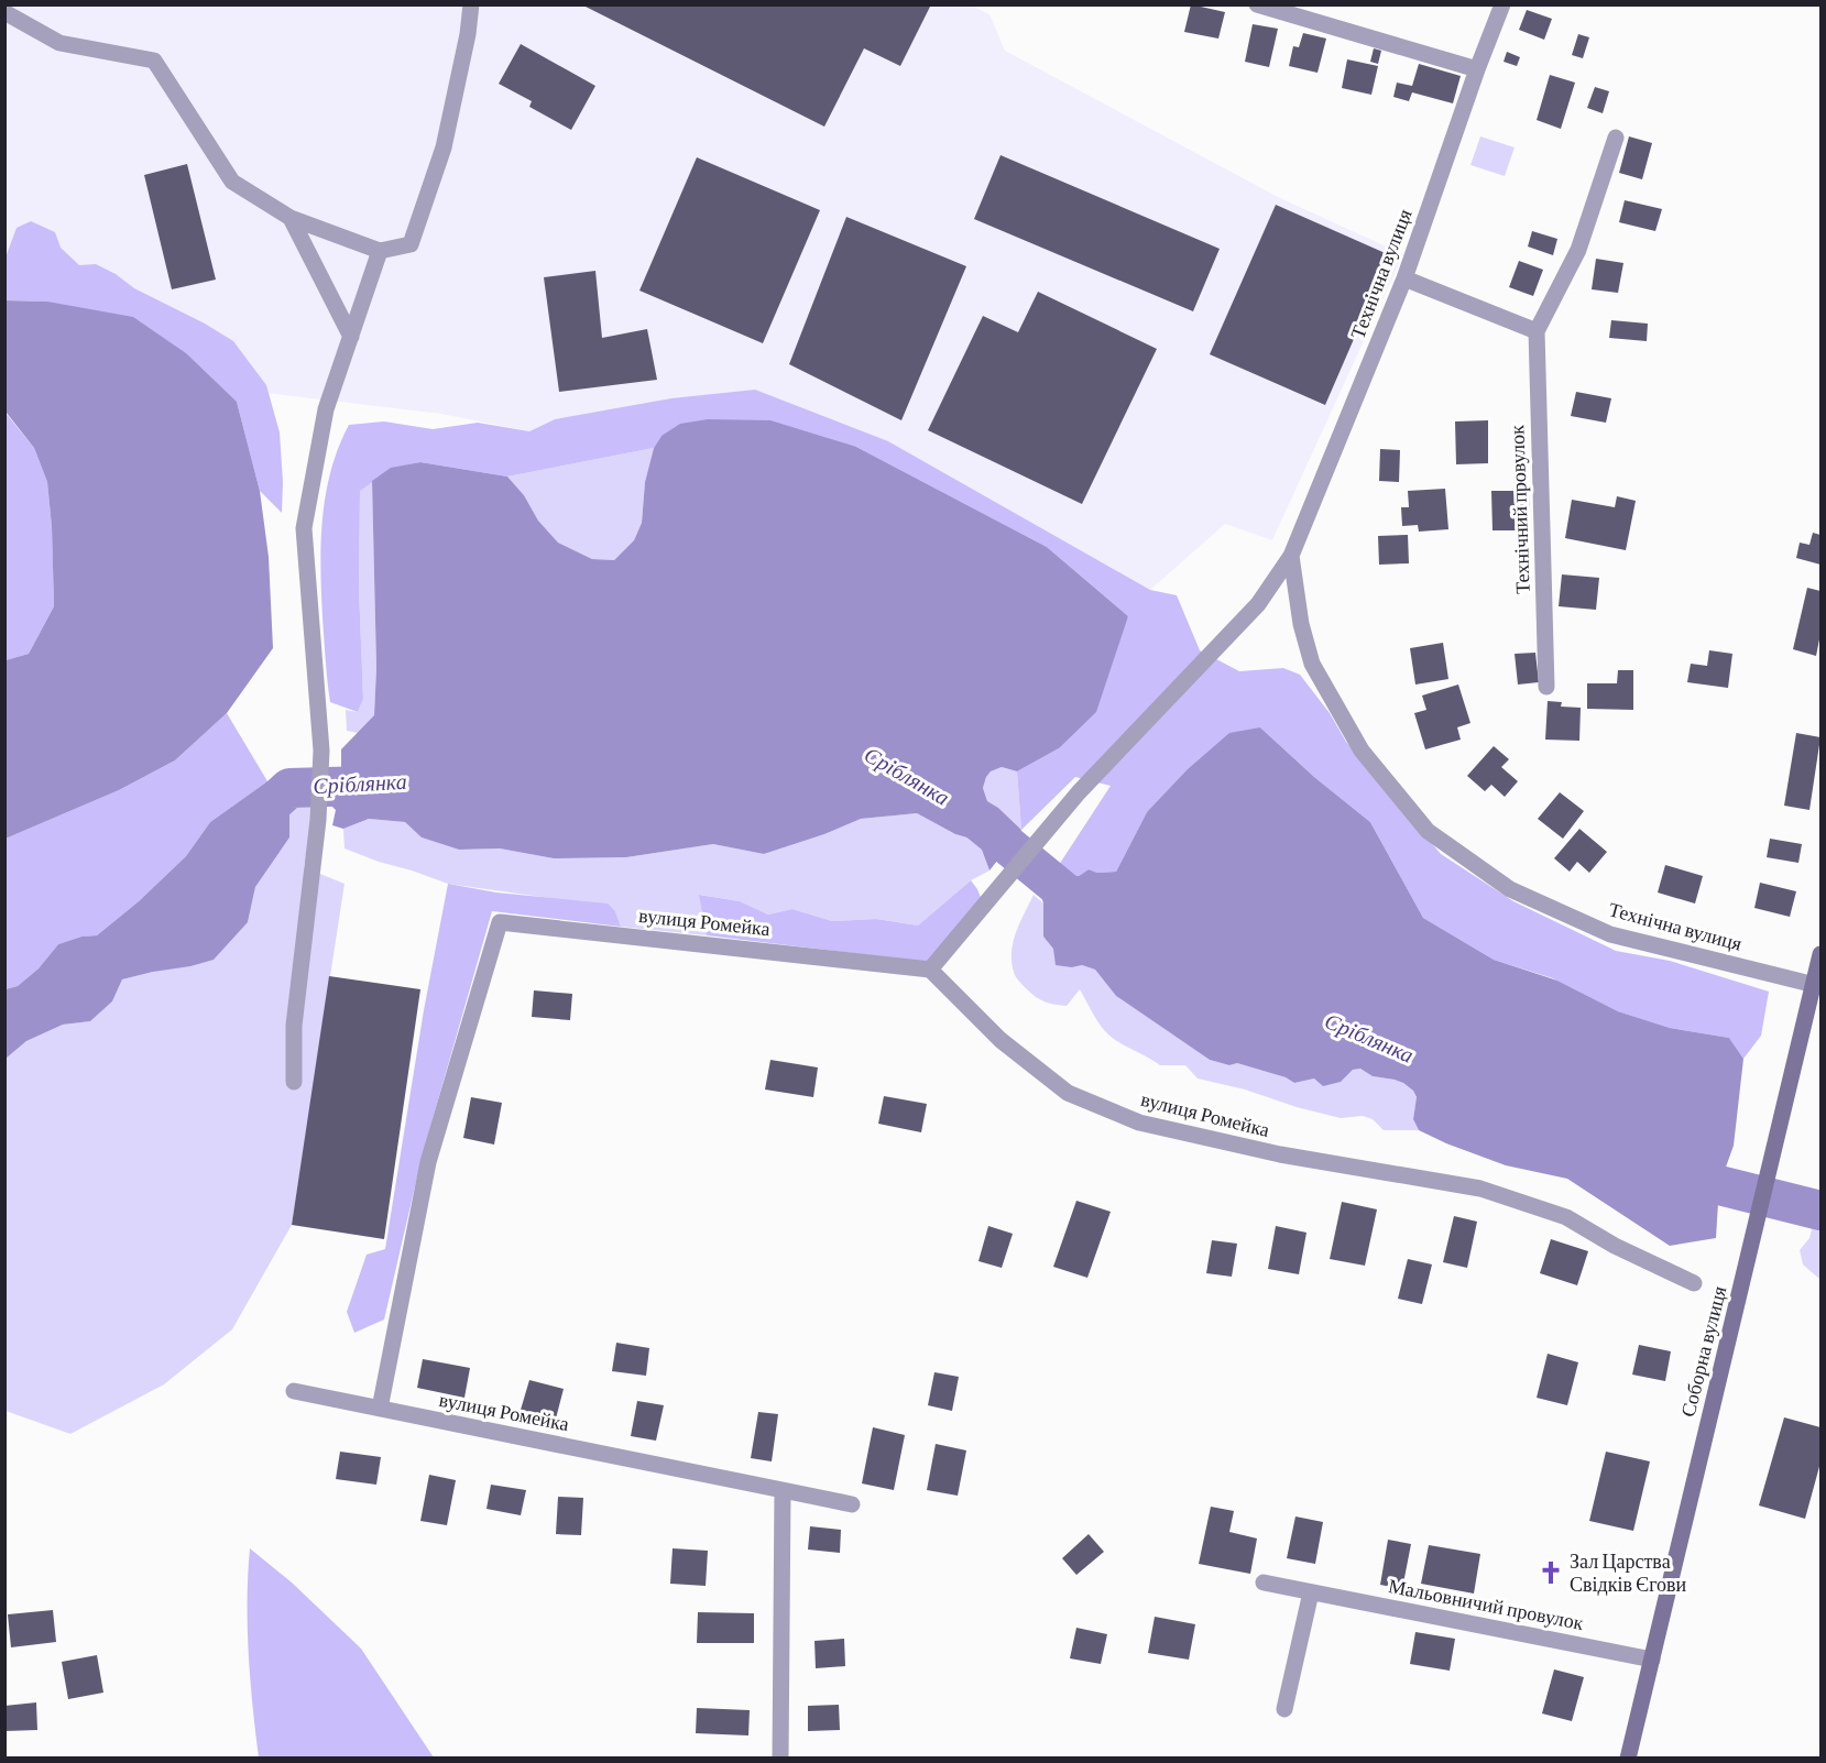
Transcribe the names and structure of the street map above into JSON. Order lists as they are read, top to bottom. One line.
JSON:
{"streets":{"main road":["Соборна вулиця"],"street":["Технічна вулиця","Технічний провулок","вулиця Ромейка","Мальовничий провулок"]},"crossings":[["Технічна вулиця","вулиця Ромейка"],["Технічна вулиця","Соборна вулиця"],["Соборна вулиця","Мальовничий провулок"]],"water":["Сріблянка"],"places":{"church":["Зал Царства Свідків Єгови"]}}
